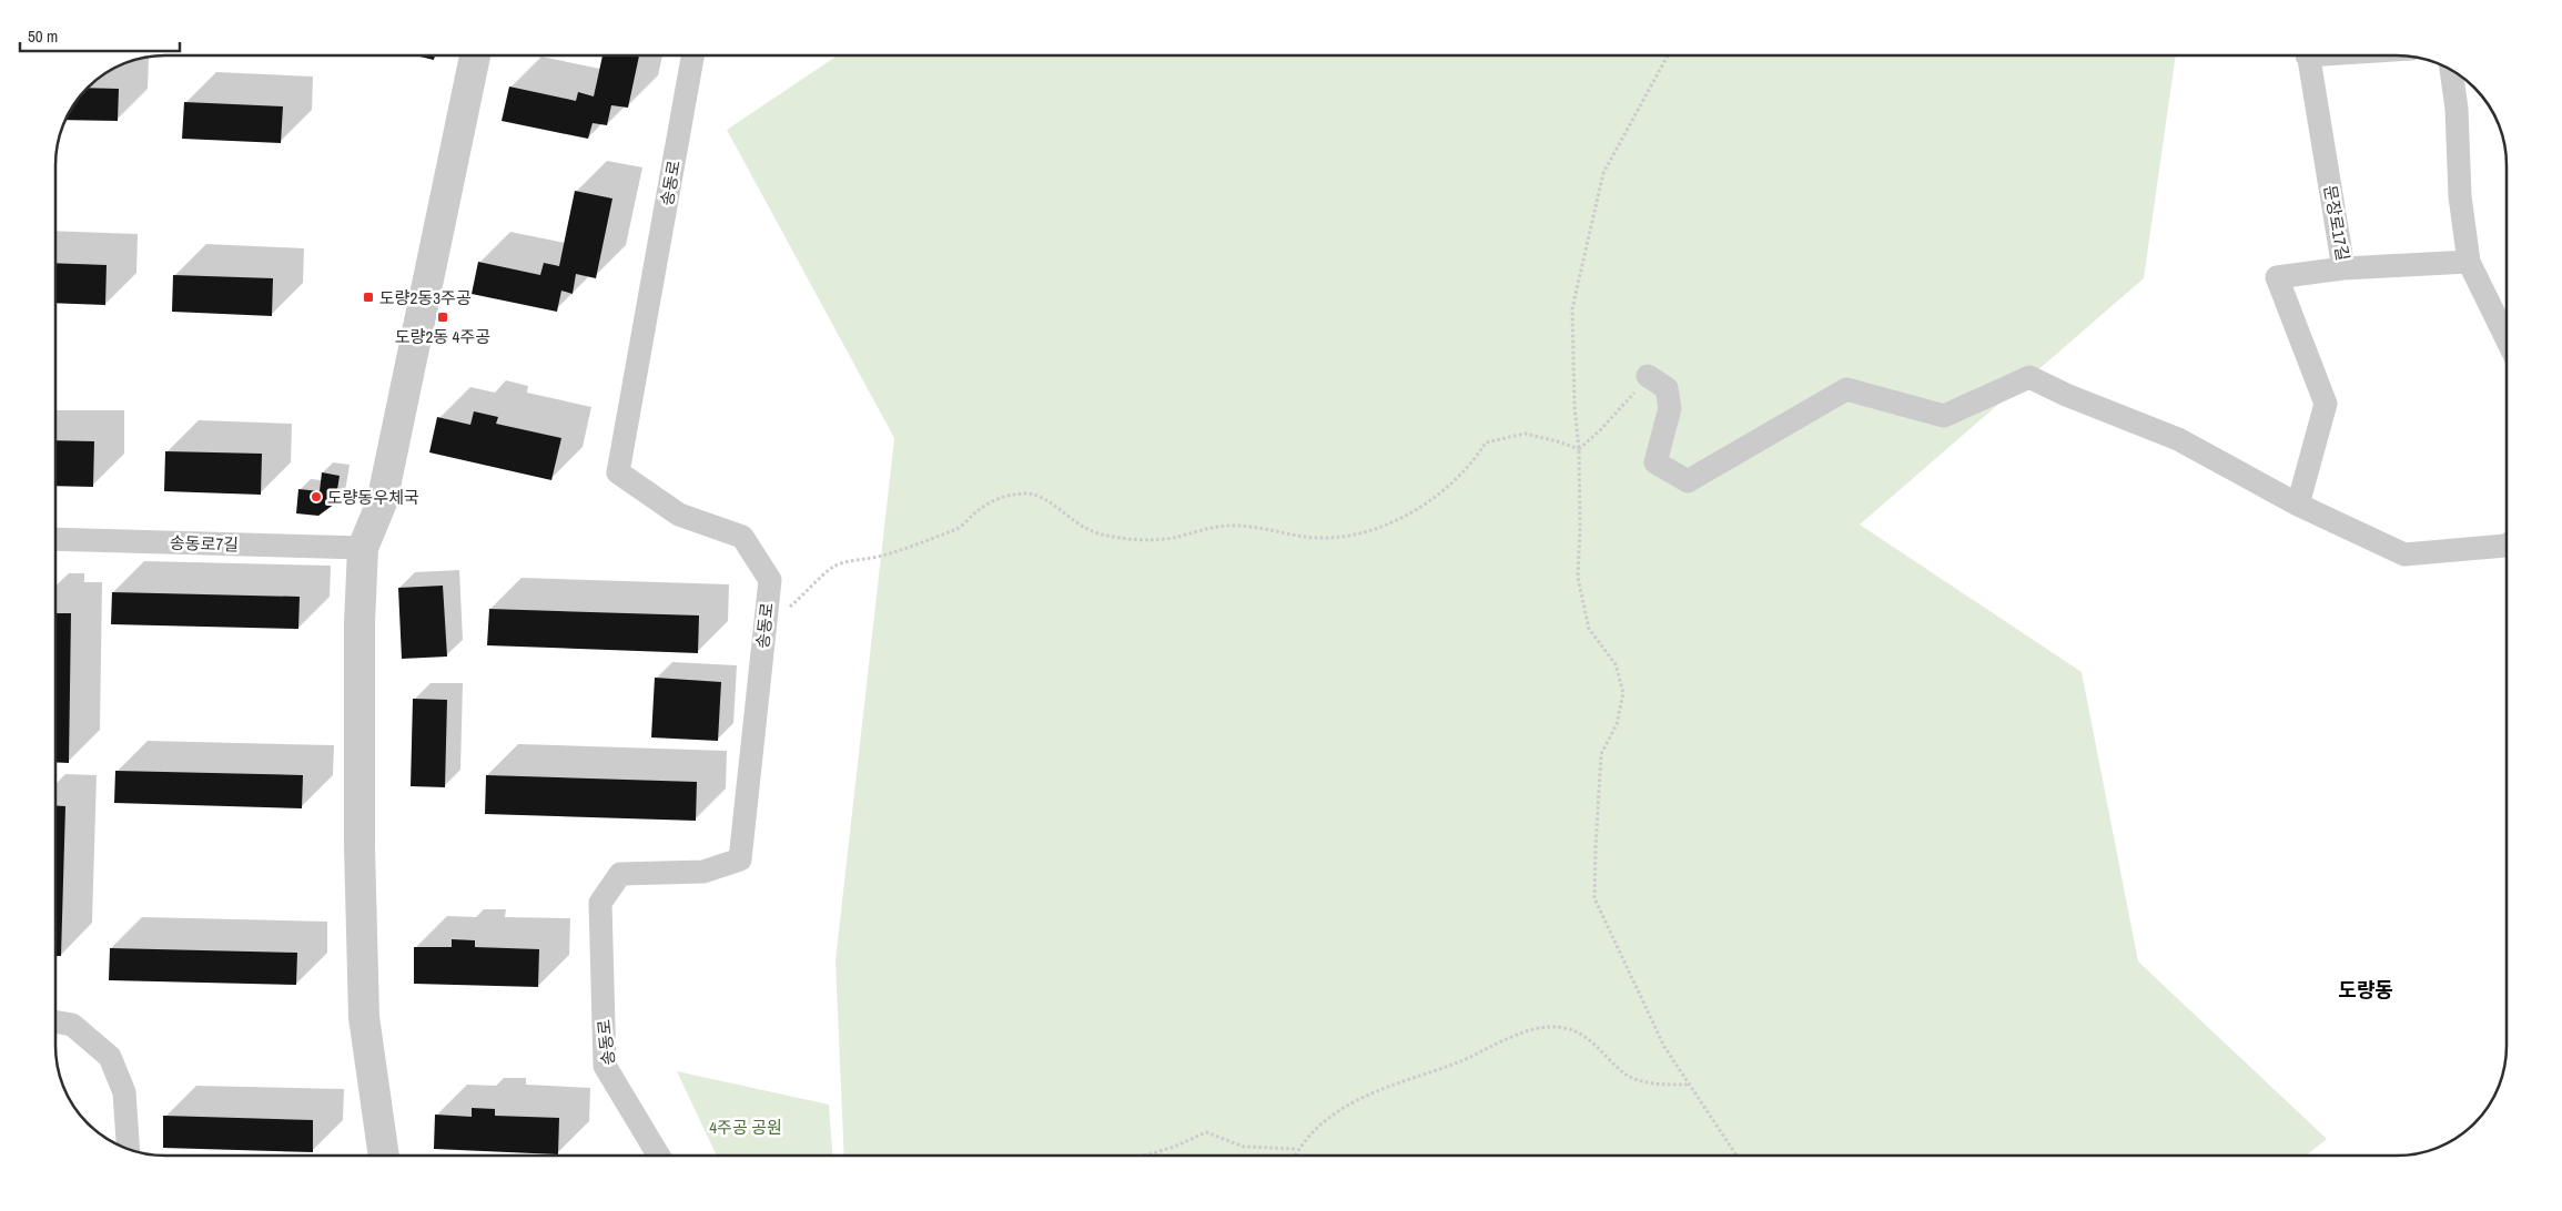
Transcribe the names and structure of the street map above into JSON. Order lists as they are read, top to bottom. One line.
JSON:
{"streets":{"street":["송동로","문장로17길","송동로7길"]},"districts":["도량동"],"parks":["4주공 공원"],"places":{"transit":["도량2동3주공","도량2동 4주공"],"other":["도량동우체국"]},"scale_bar":"50 m"}
